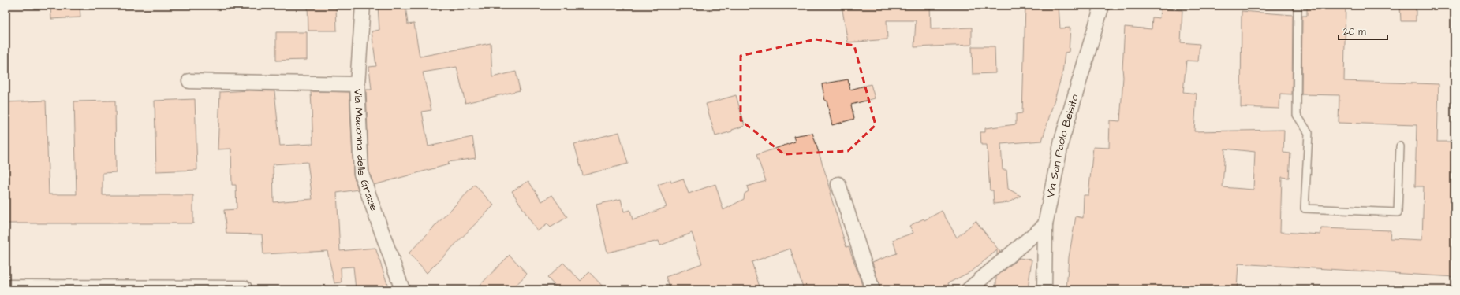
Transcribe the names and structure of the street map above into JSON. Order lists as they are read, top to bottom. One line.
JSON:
{"streets":{"street":["Via San Paolo Belsito","Via Madonna delle Grazie"]},"scale_bar":"20 m"}
